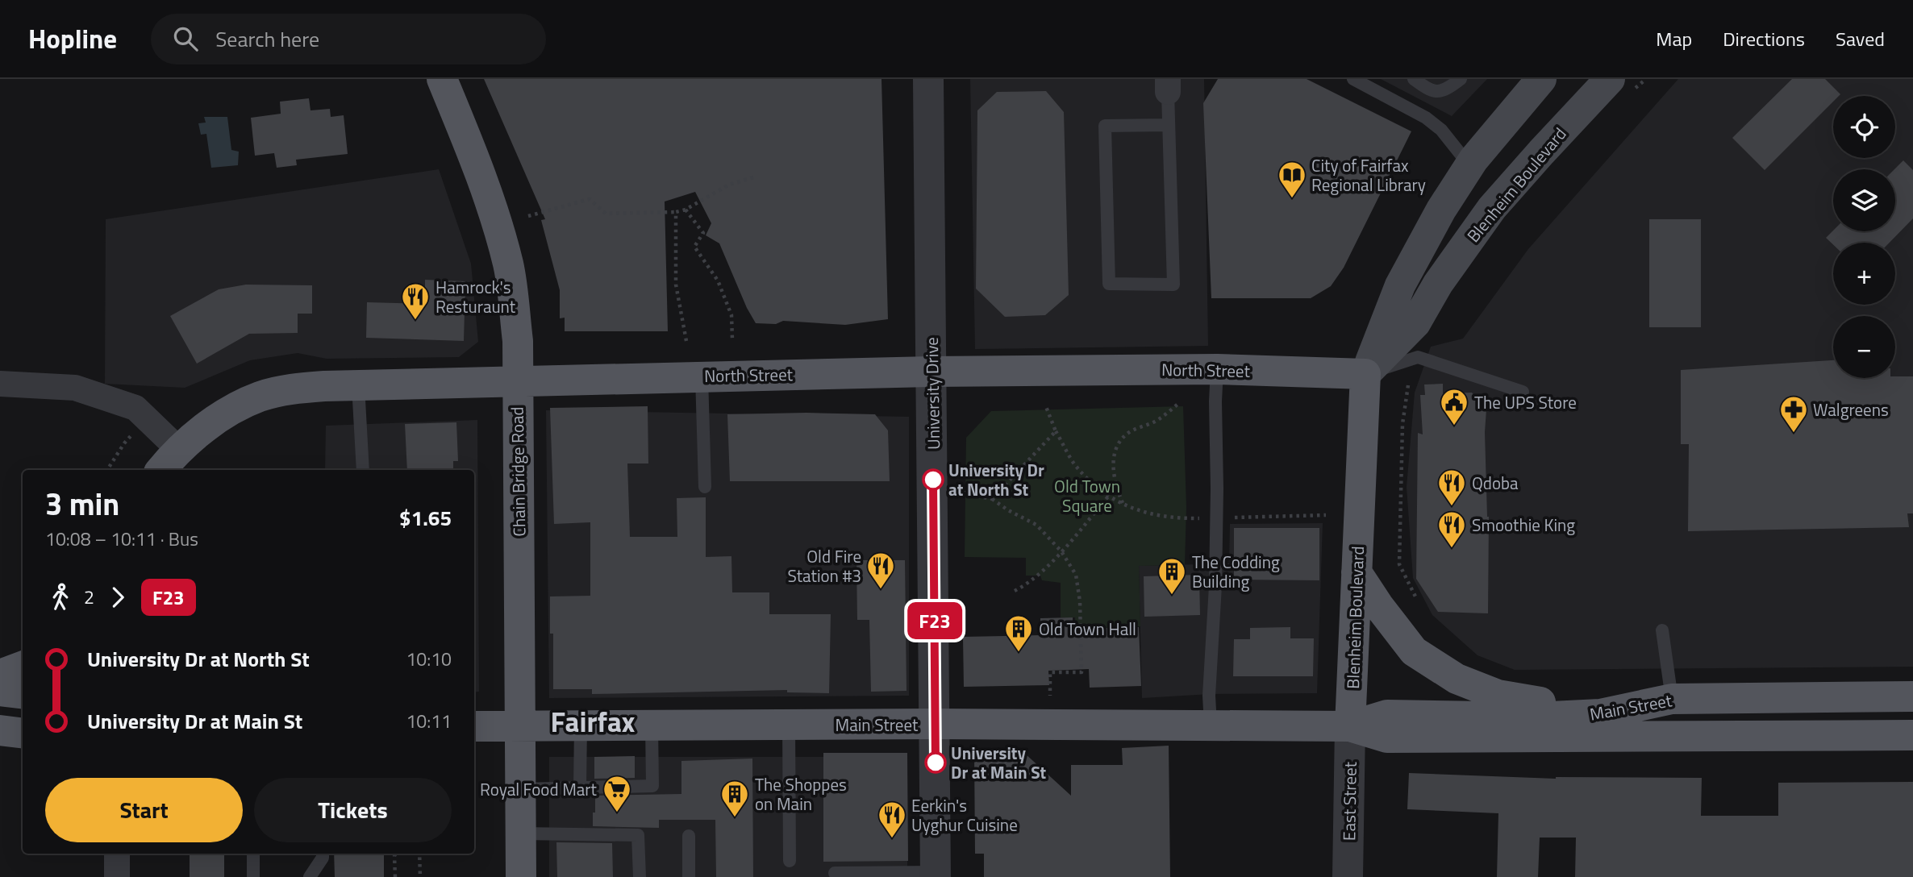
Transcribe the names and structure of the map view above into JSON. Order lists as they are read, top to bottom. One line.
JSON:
{"streets":{"main road":["Blenheim Boulevard","North Street","Chain Bridge Road","Main Street"],"street":["University Drive","East Street"]},"crossings":[["Blenheim Boulevard","North Street"],["Blenheim Boulevard","Main Street"],["Blenheim Boulevard","East Street"],["North Street","University Drive"],["North Street","Chain Bridge Road"],["University Drive","Main Street"],["Chain Bridge Road","Main Street"],["Main Street","East Street"]],"districts":["Fairfax"],"parks":["Old Town Square"],"places":{"library":["City of Fairfax Regional Library"],"restaurant":["Hamrock's Resturaunt","Qdoba","Smoothie King","Old Fire Station #3","Eerkin's Uyghur Cuisine"],"public building":["The UPS Store"],"pharmacy":["Walgreens"],"other":["University Dr at North St","University Dr at Main St"],"building":["The Codding Building","Old Town Hall","The Shoppes on Main"],"supermarket":["Royal Food Mart"]},"lines":["bus line F23"],"page":{"header":"Hopline","search":"Search here","nav":["Map","Directions","Saved"],"on_map":"F23","map_buttons":["+","−"],"heading":["3 min","10:08 – 10:11 · Bus","$1.65"],"legs":["2","F23"],"list":[{"name":"University Dr at North St","value":"10:10"},{"name":"University Dr at Main St","value":"10:11"}],"buttons":["Start","Tickets"]}}
